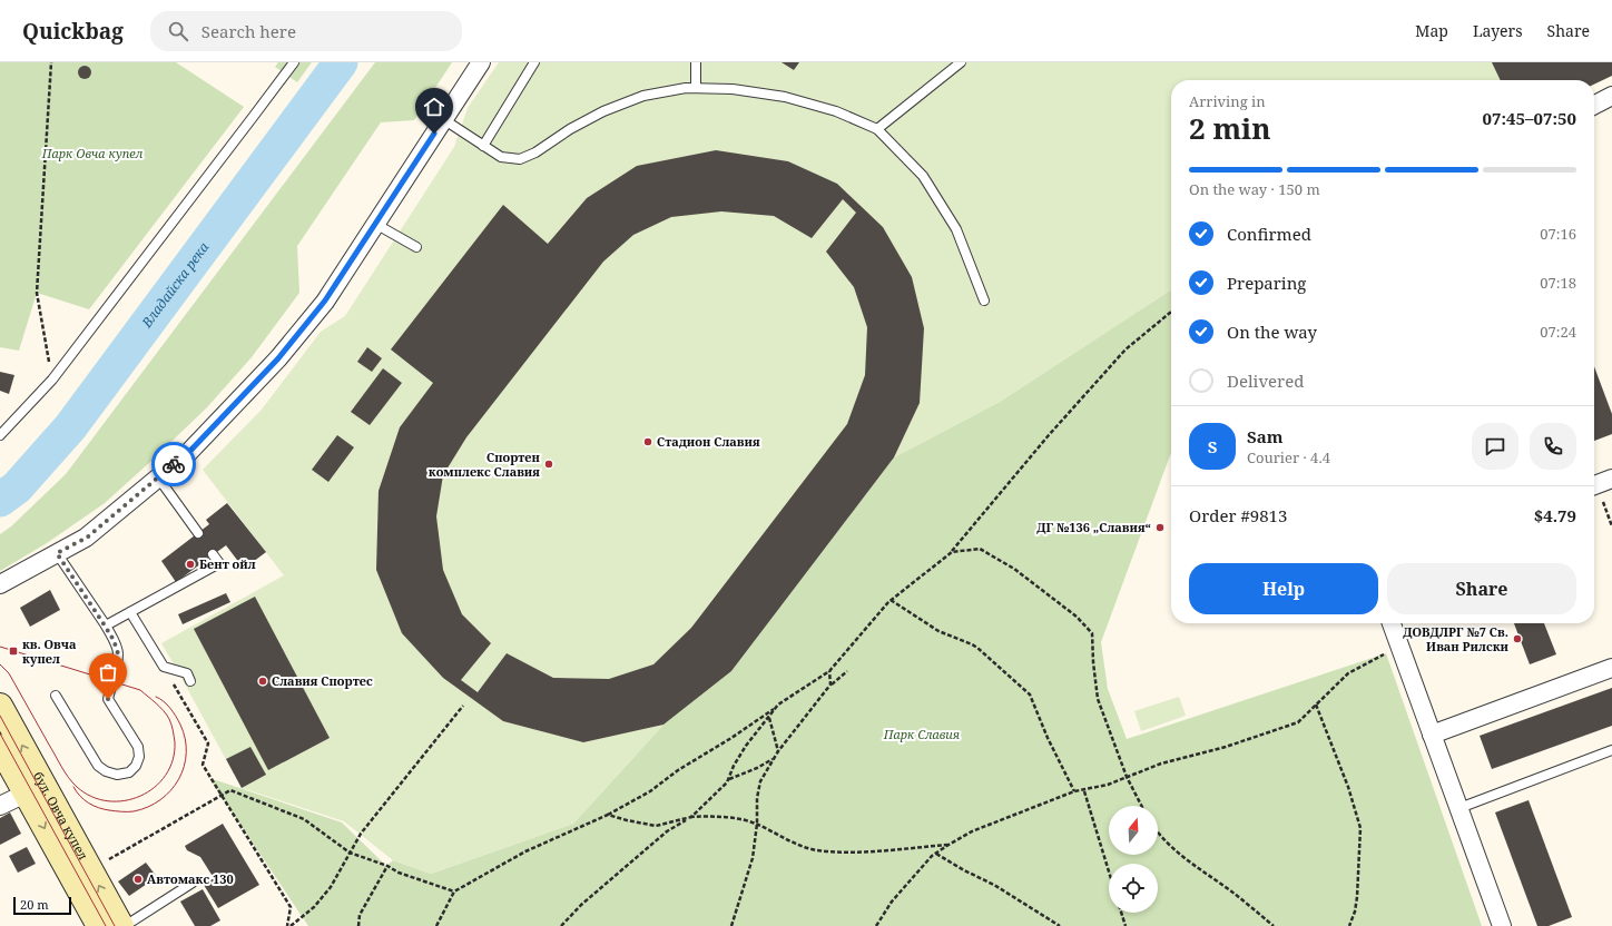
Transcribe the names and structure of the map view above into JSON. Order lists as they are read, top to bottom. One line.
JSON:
{"streets":{"main road":["бул. Овча купел"]},"water":["Владайска река"],"parks":["Парк Овча купел","Парк Славия"],"places":{"other":["Стадион Славия","Спортен комплекс Славия","ДГ №136 „Славия“","Бент ойл","ДОВДЛРГ №7 Св. Иван Рилски","Славия Спортес","Автомакс 130"],"transit":["кв. Овча купел"]},"scale_bar":"20 m","north":"top","page":{"header":"Quickbag","search":"Search here","nav":["Map","Layers","Share"],"heading":["2 min","Arriving in","07:45–07:50"],"panel":["Sam","Courier · 4.4","Order #9813","$4.79"],"bar":"On the way · 150 m","list":[["Confirmed","07:16"],["Preparing","07:18"],["On the way","07:24"],"Delivered"],"round":"S","buttons":["Help","Share"],"scale":"20 m"}}
